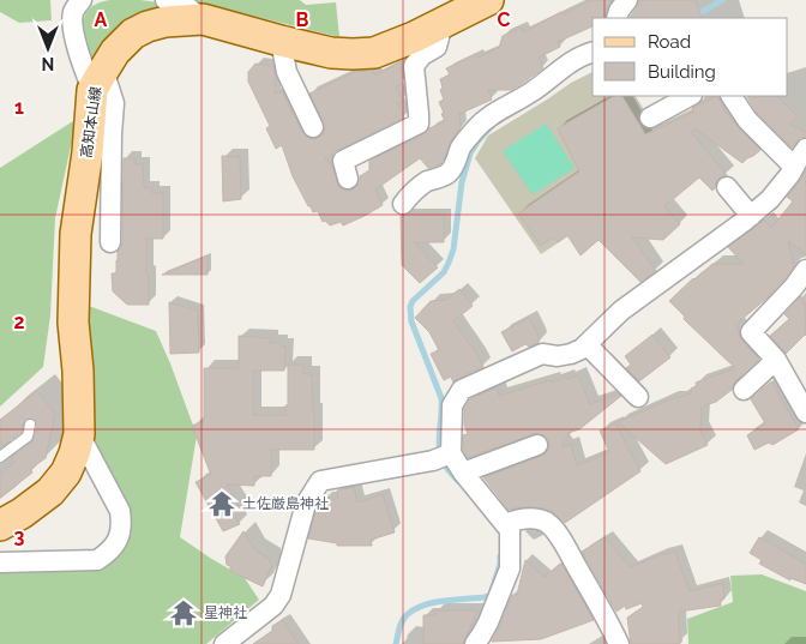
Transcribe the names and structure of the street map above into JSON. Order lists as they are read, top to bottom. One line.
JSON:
{"streets":{"main road":["高知本山線"]},"places":{"temple":["土佐厳島神社","星神社"]},"legend":["Road","Building"],"north":"bottom","grid":{"columns":["A","B","C"],"rows":["1","2","3"]}}
